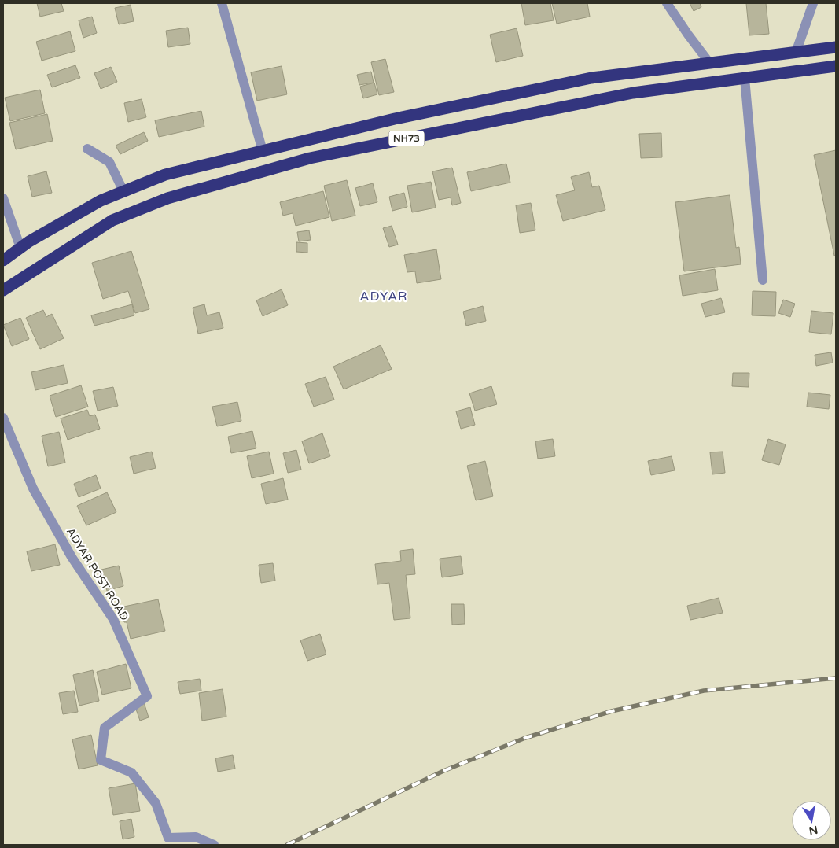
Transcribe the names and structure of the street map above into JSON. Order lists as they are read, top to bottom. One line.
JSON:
{"streets":{"highway":["NH73"],"street":["ADYAR POST ROAD"]},"districts":["ADYAR"],"north":"bottom"}
